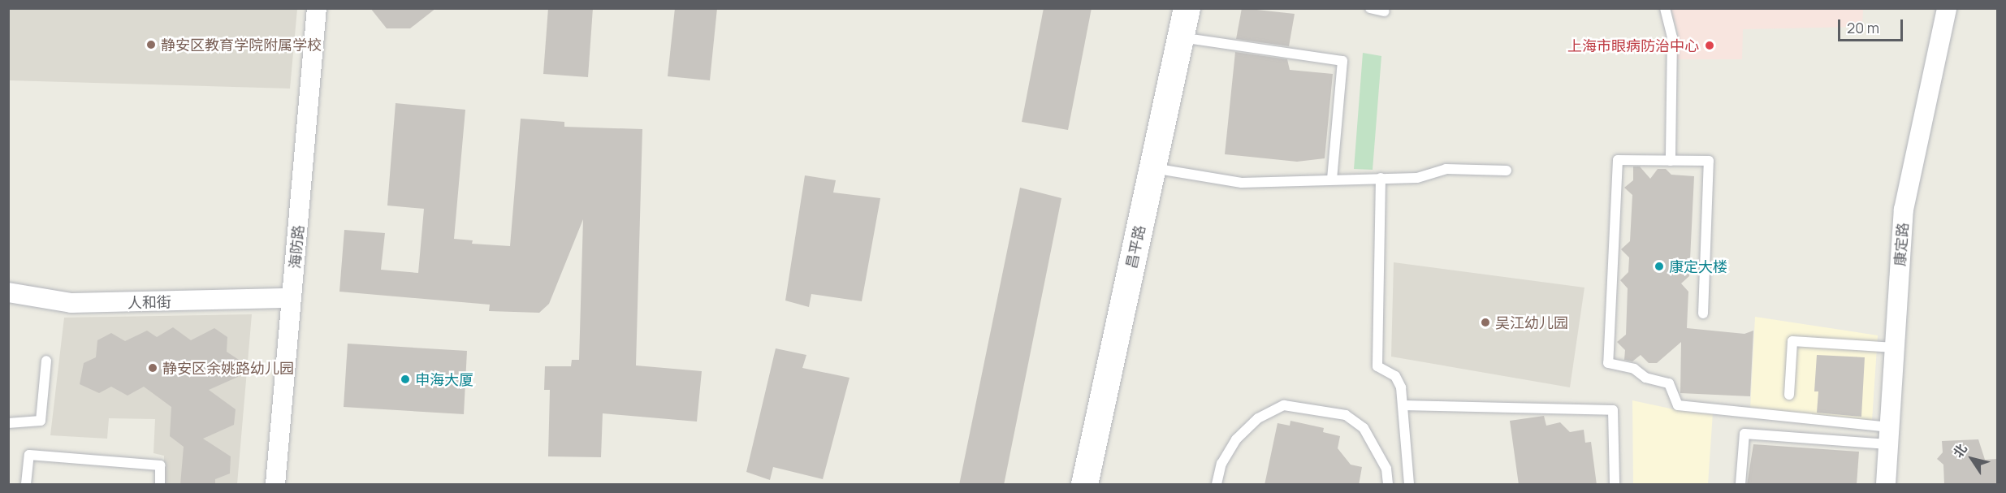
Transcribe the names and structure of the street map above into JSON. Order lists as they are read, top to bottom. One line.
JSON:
{"streets":{"street":["康定路","海防路","昌平路","人和街"]},"crossings":[["海防路","人和街"]],"places":["静安区教育学院附属学校","上海市眼病防治中心","康定大楼","吴江幼儿园","静安区余姚路幼儿园","申海大厦"],"scale_bar":"20 m","north":"top left"}
